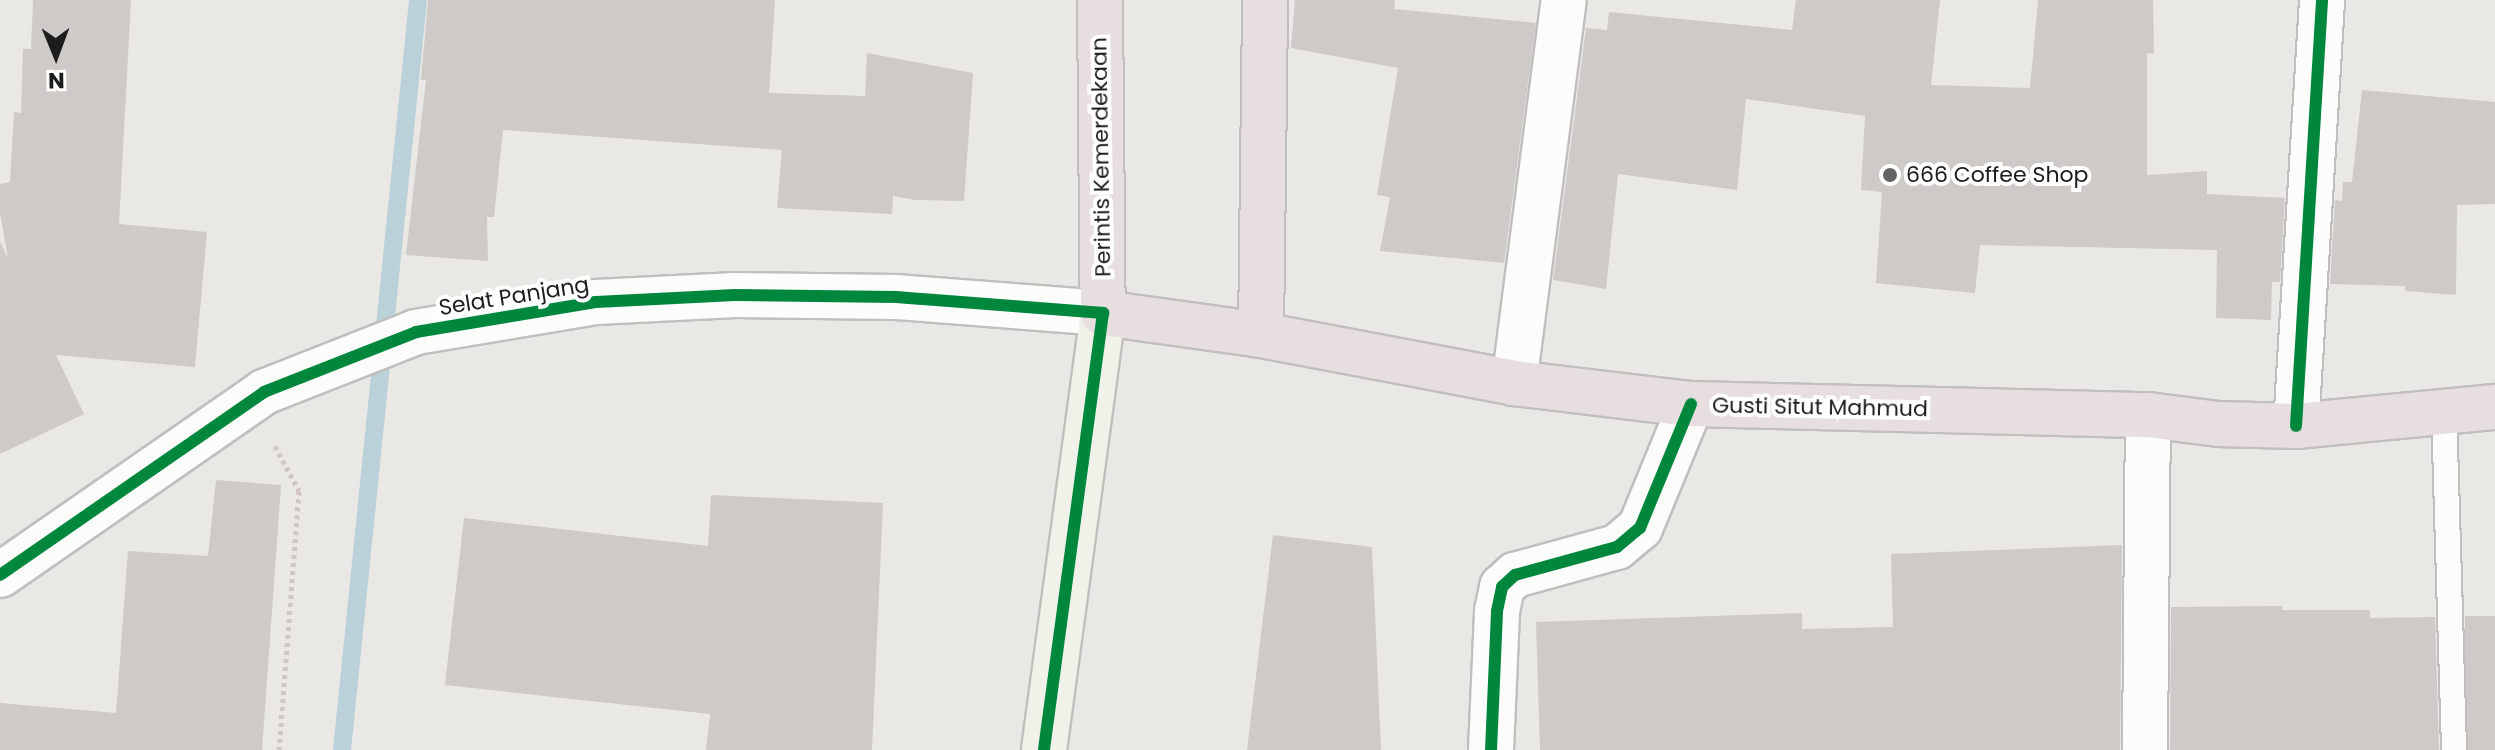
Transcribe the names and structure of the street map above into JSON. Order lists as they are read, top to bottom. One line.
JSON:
{"streets":{"highway":["Perintis Kemerdekaan","Gusti Situt Mahmud"],"street":["Selat Panjang"]},"crossings":[["Perintis Kemerdekaan","Selat Panjang"],["Perintis Kemerdekaan","Gusti Situt Mahmud"],["Selat Panjang","Gusti Situt Mahmud"]],"places":["666 Coffee Shop"],"north":"bottom"}
